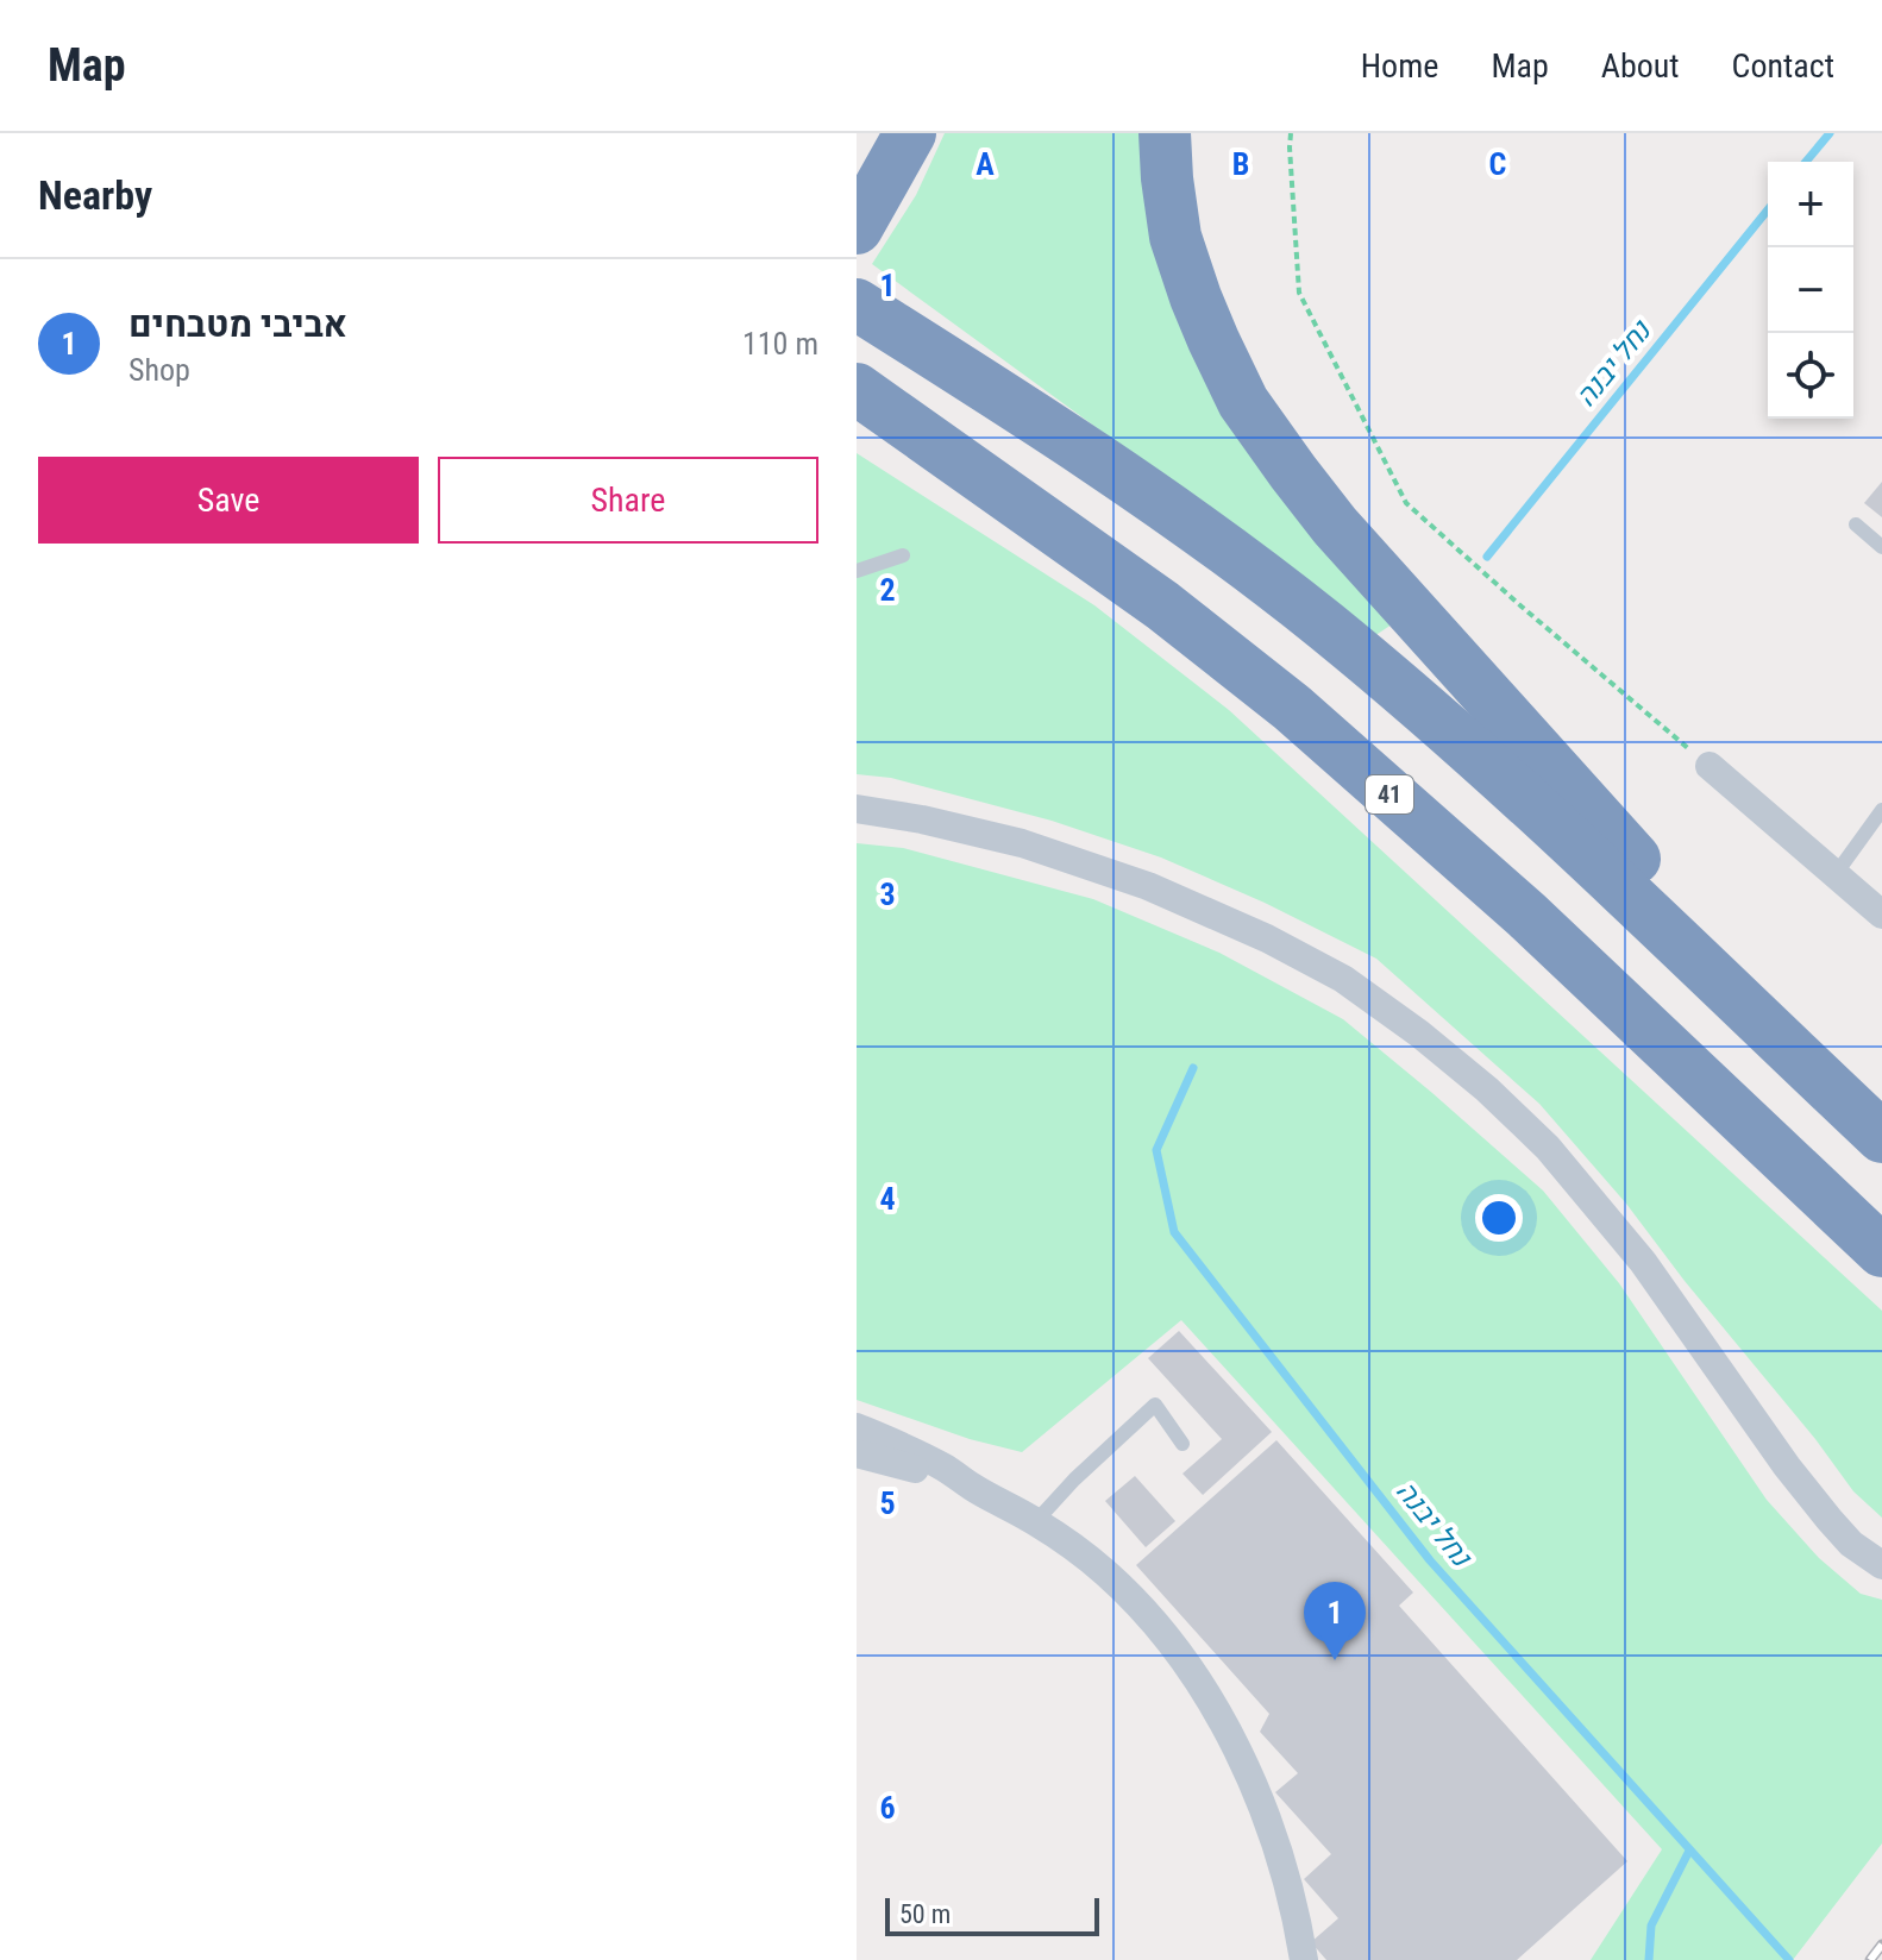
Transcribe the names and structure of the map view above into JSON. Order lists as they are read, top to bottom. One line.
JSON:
{"streets":{"highway":["41"]},"water":["נחל יבנה"],"scale_bar":"50 m","page":{"header":"Map","nav":["Home","Map","About","Contact"],"heading":"Nearby","map_buttons":["+","−"],"list":[{"mark":"1","name":"אביבי מטבחים","note":"Shop","value":"110 m"}],"buttons":["Save","Share"],"pins":"1","scale":"50 m"},"grid":{"columns":["A","B","C"],"rows":["1","2","3","4","5","6"]}}
